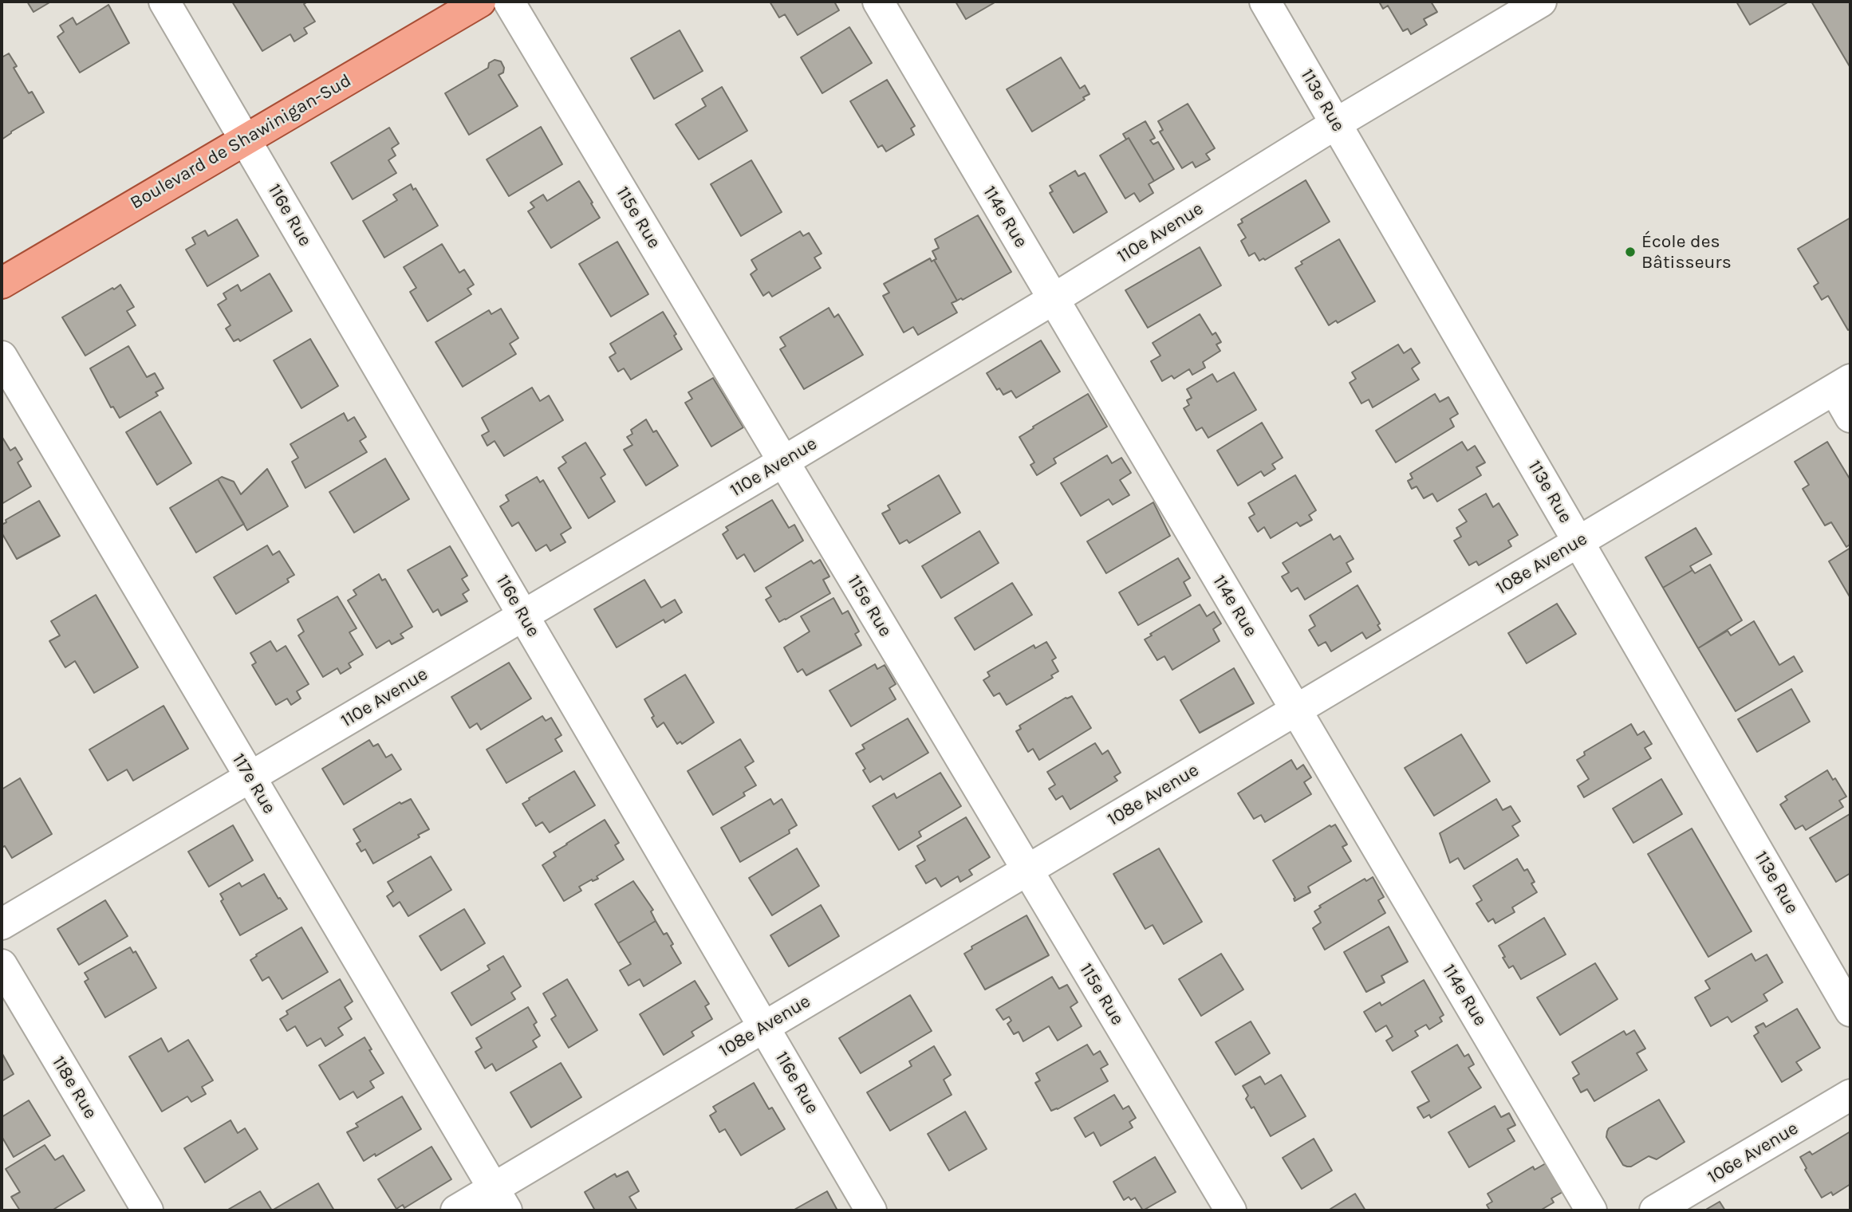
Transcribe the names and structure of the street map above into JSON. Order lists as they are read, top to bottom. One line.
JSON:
{"streets":{"main road":["Boulevard de Shawinigan-Sud"],"street":["113e Rue","116e Rue","114e Rue","115e Rue","110e Avenue","108e Avenue","117e Rue","118e Rue","106e Avenue"]},"crossings":[["113e Rue","110e Avenue"],["113e Rue","108e Avenue"],["Boulevard de Shawinigan-Sud","116e Rue"],["116e Rue","110e Avenue"],["116e Rue","108e Avenue"],["114e Rue","110e Avenue"],["114e Rue","108e Avenue"],["115e Rue","110e Avenue"],["115e Rue","108e Avenue"],["110e Avenue","117e Rue"],["108e Avenue","117e Rue"]],"places":["École des Bâtisseurs"]}
